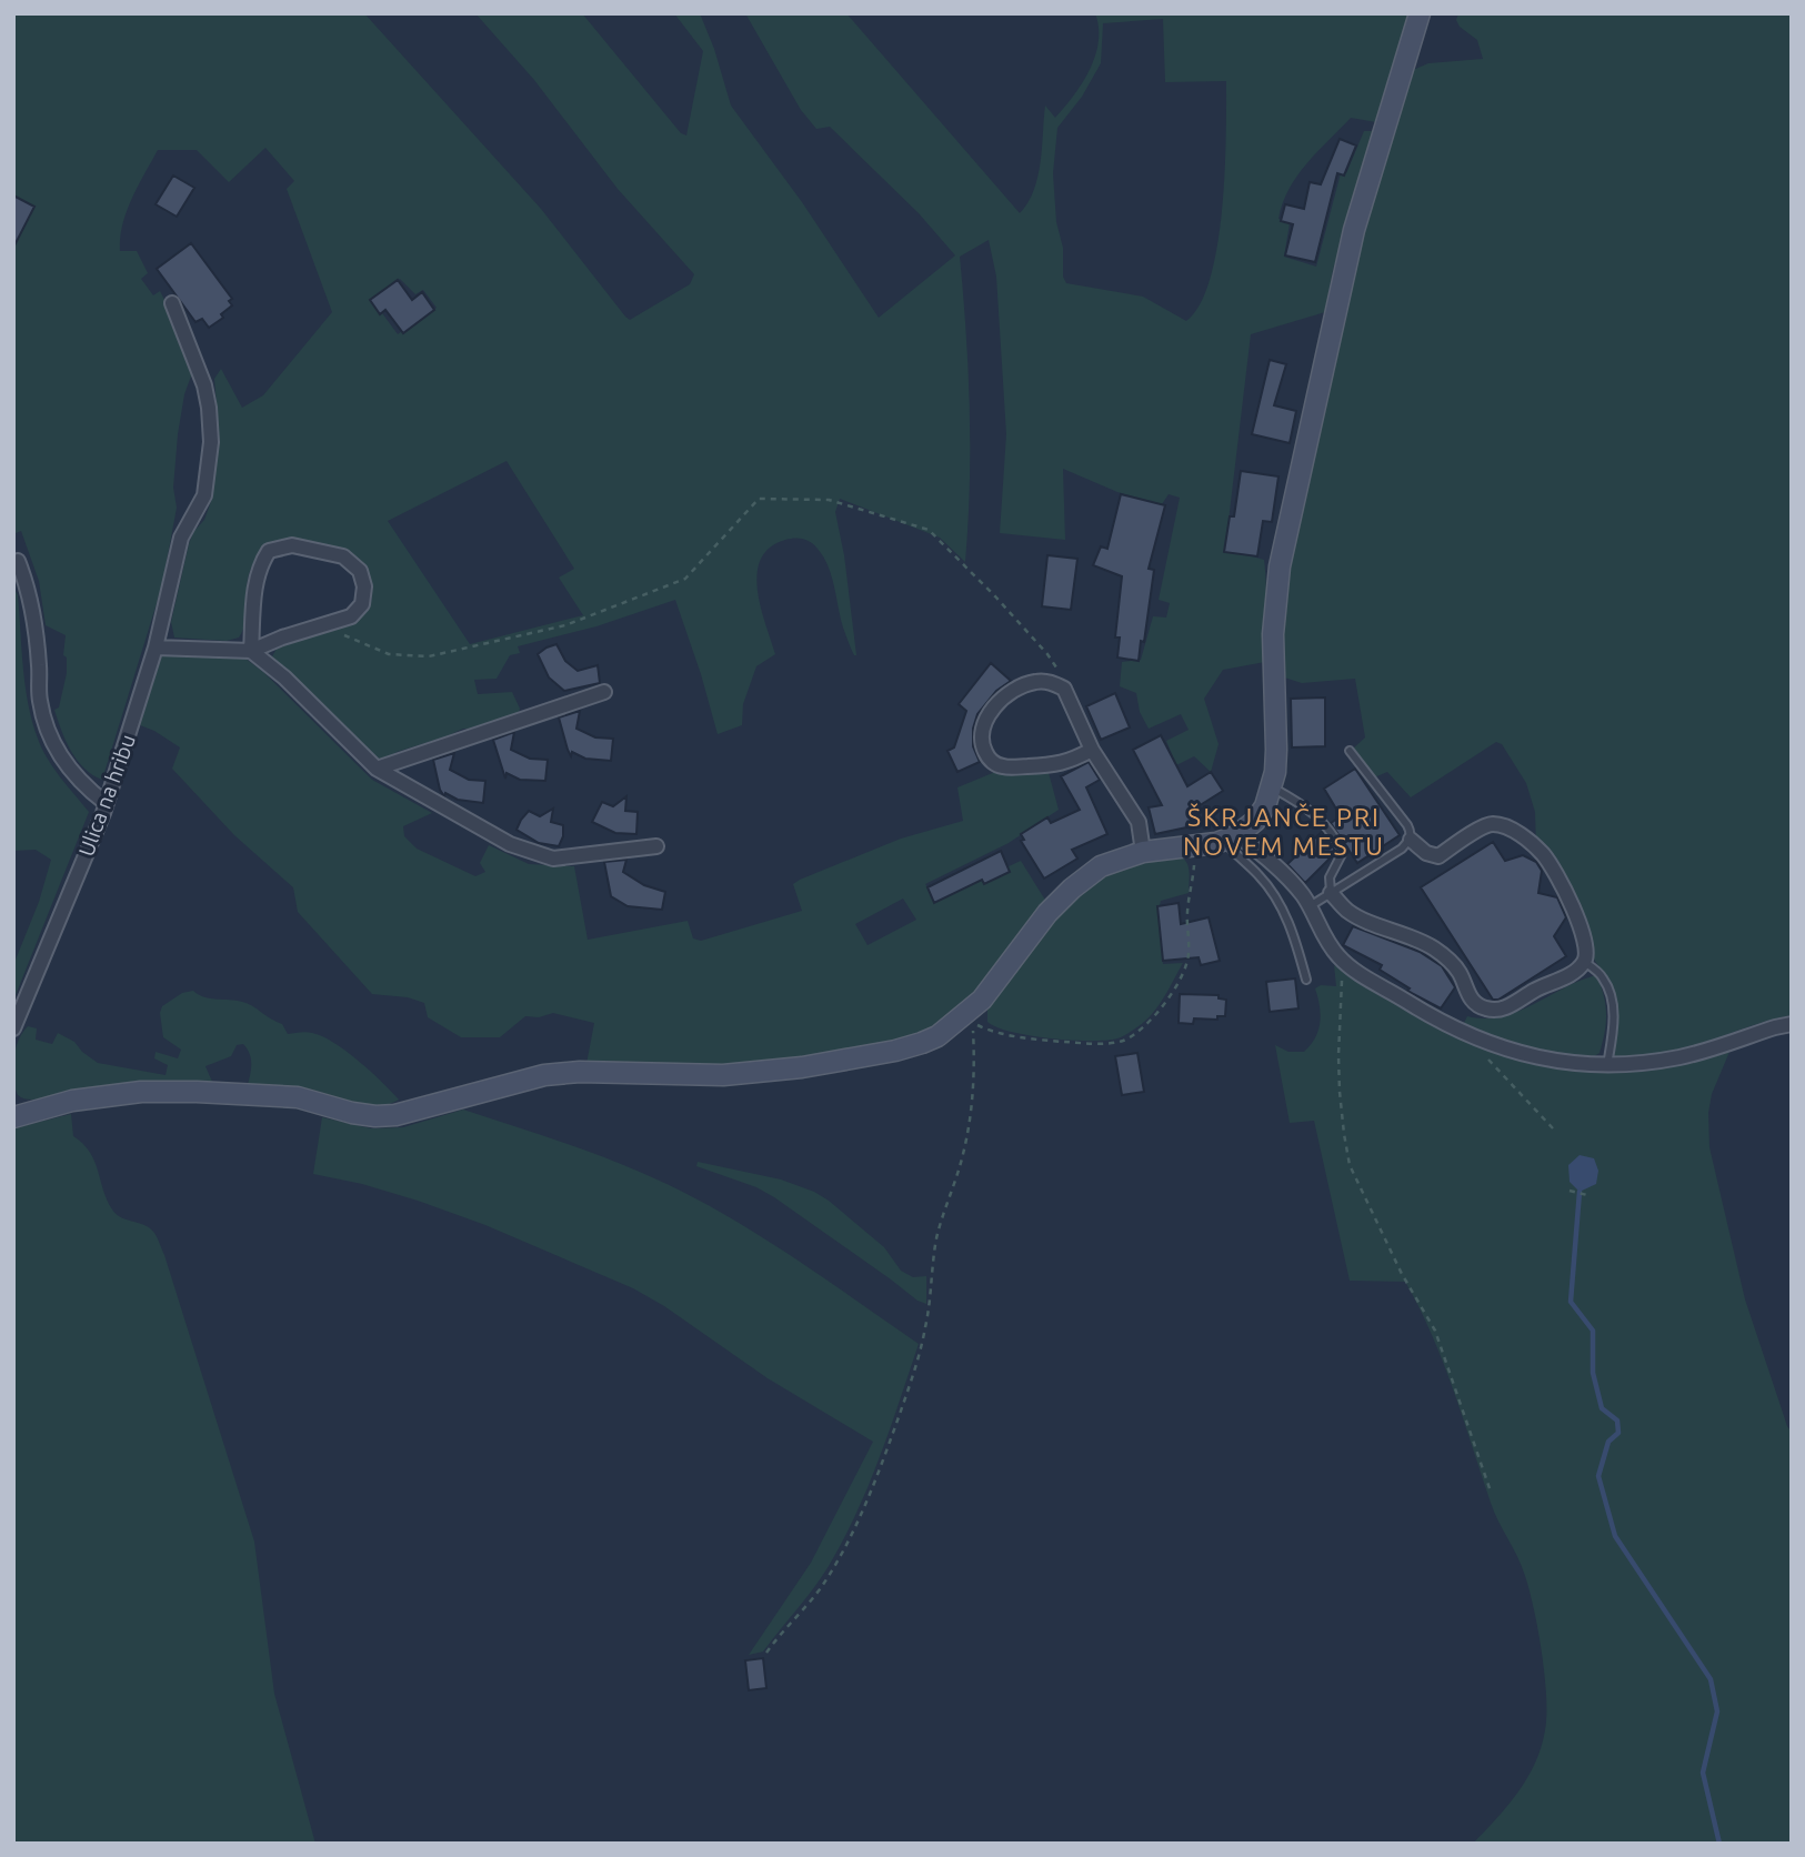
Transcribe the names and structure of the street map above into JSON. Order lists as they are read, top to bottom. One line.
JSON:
{"streets":{"street":["Ulica na hribu"]},"districts":["ŠKRJANČE PRI NOVEM MESTU"]}
